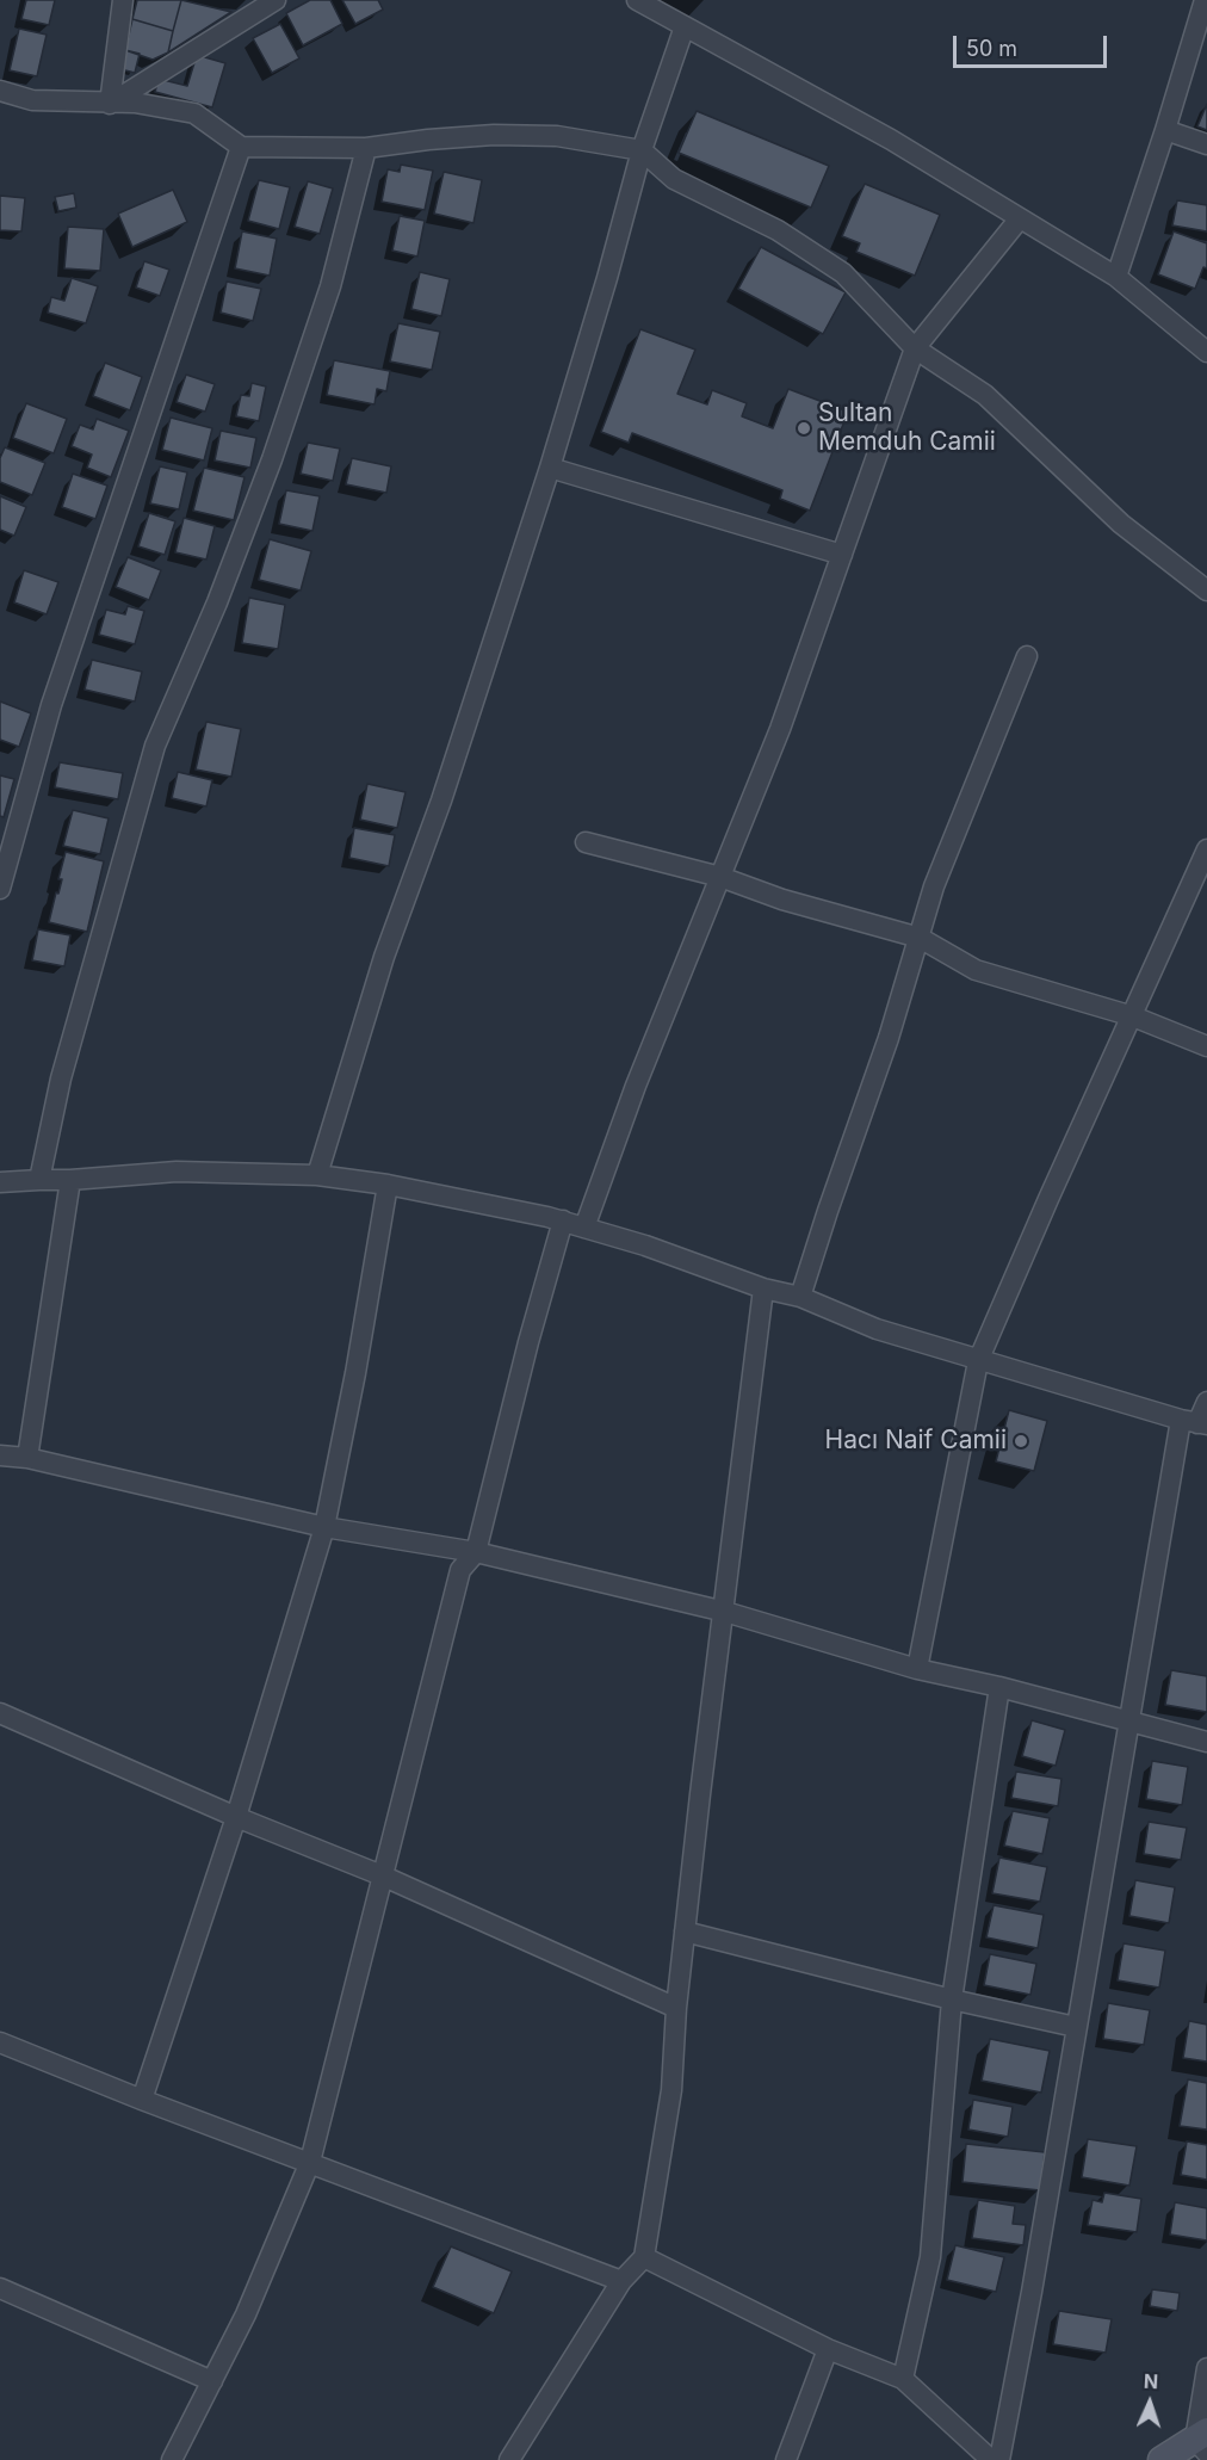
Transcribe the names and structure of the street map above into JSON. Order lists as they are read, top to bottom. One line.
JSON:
{"places":["Sultan Memduh Camii","Hacı Naif Camii"],"scale_bar":"50 m","north":"top"}
